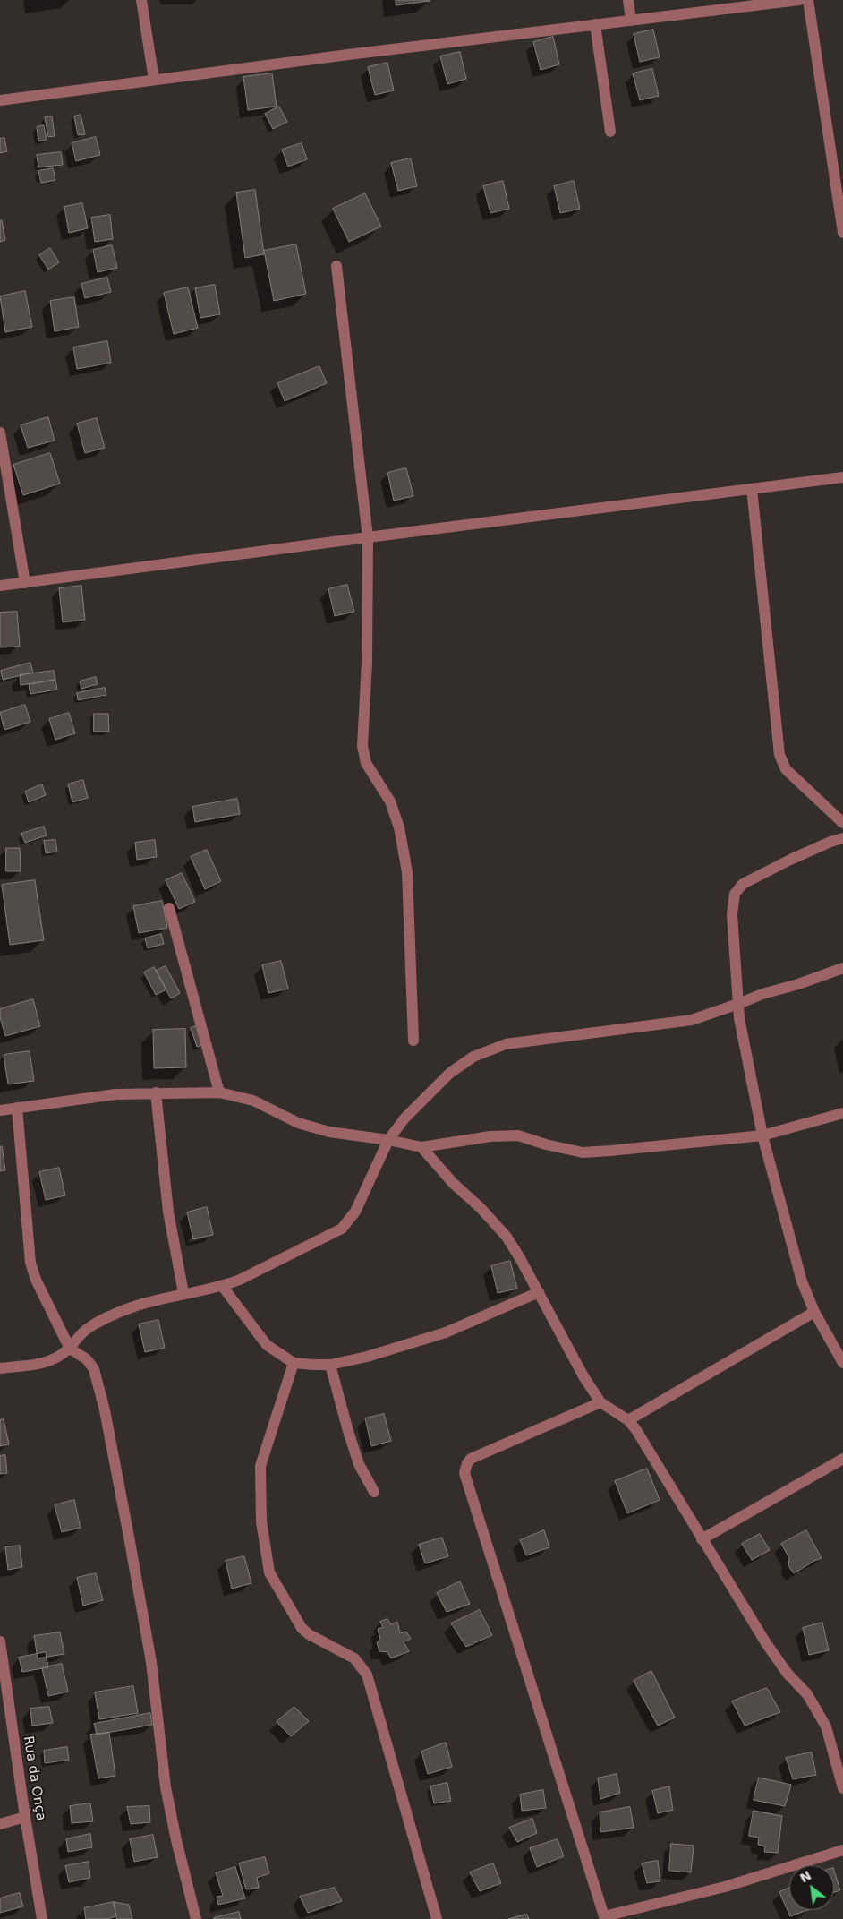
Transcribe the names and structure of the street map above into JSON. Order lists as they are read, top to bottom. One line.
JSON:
{"streets":{"street":["Rua da Onça"]},"north":"top left"}
